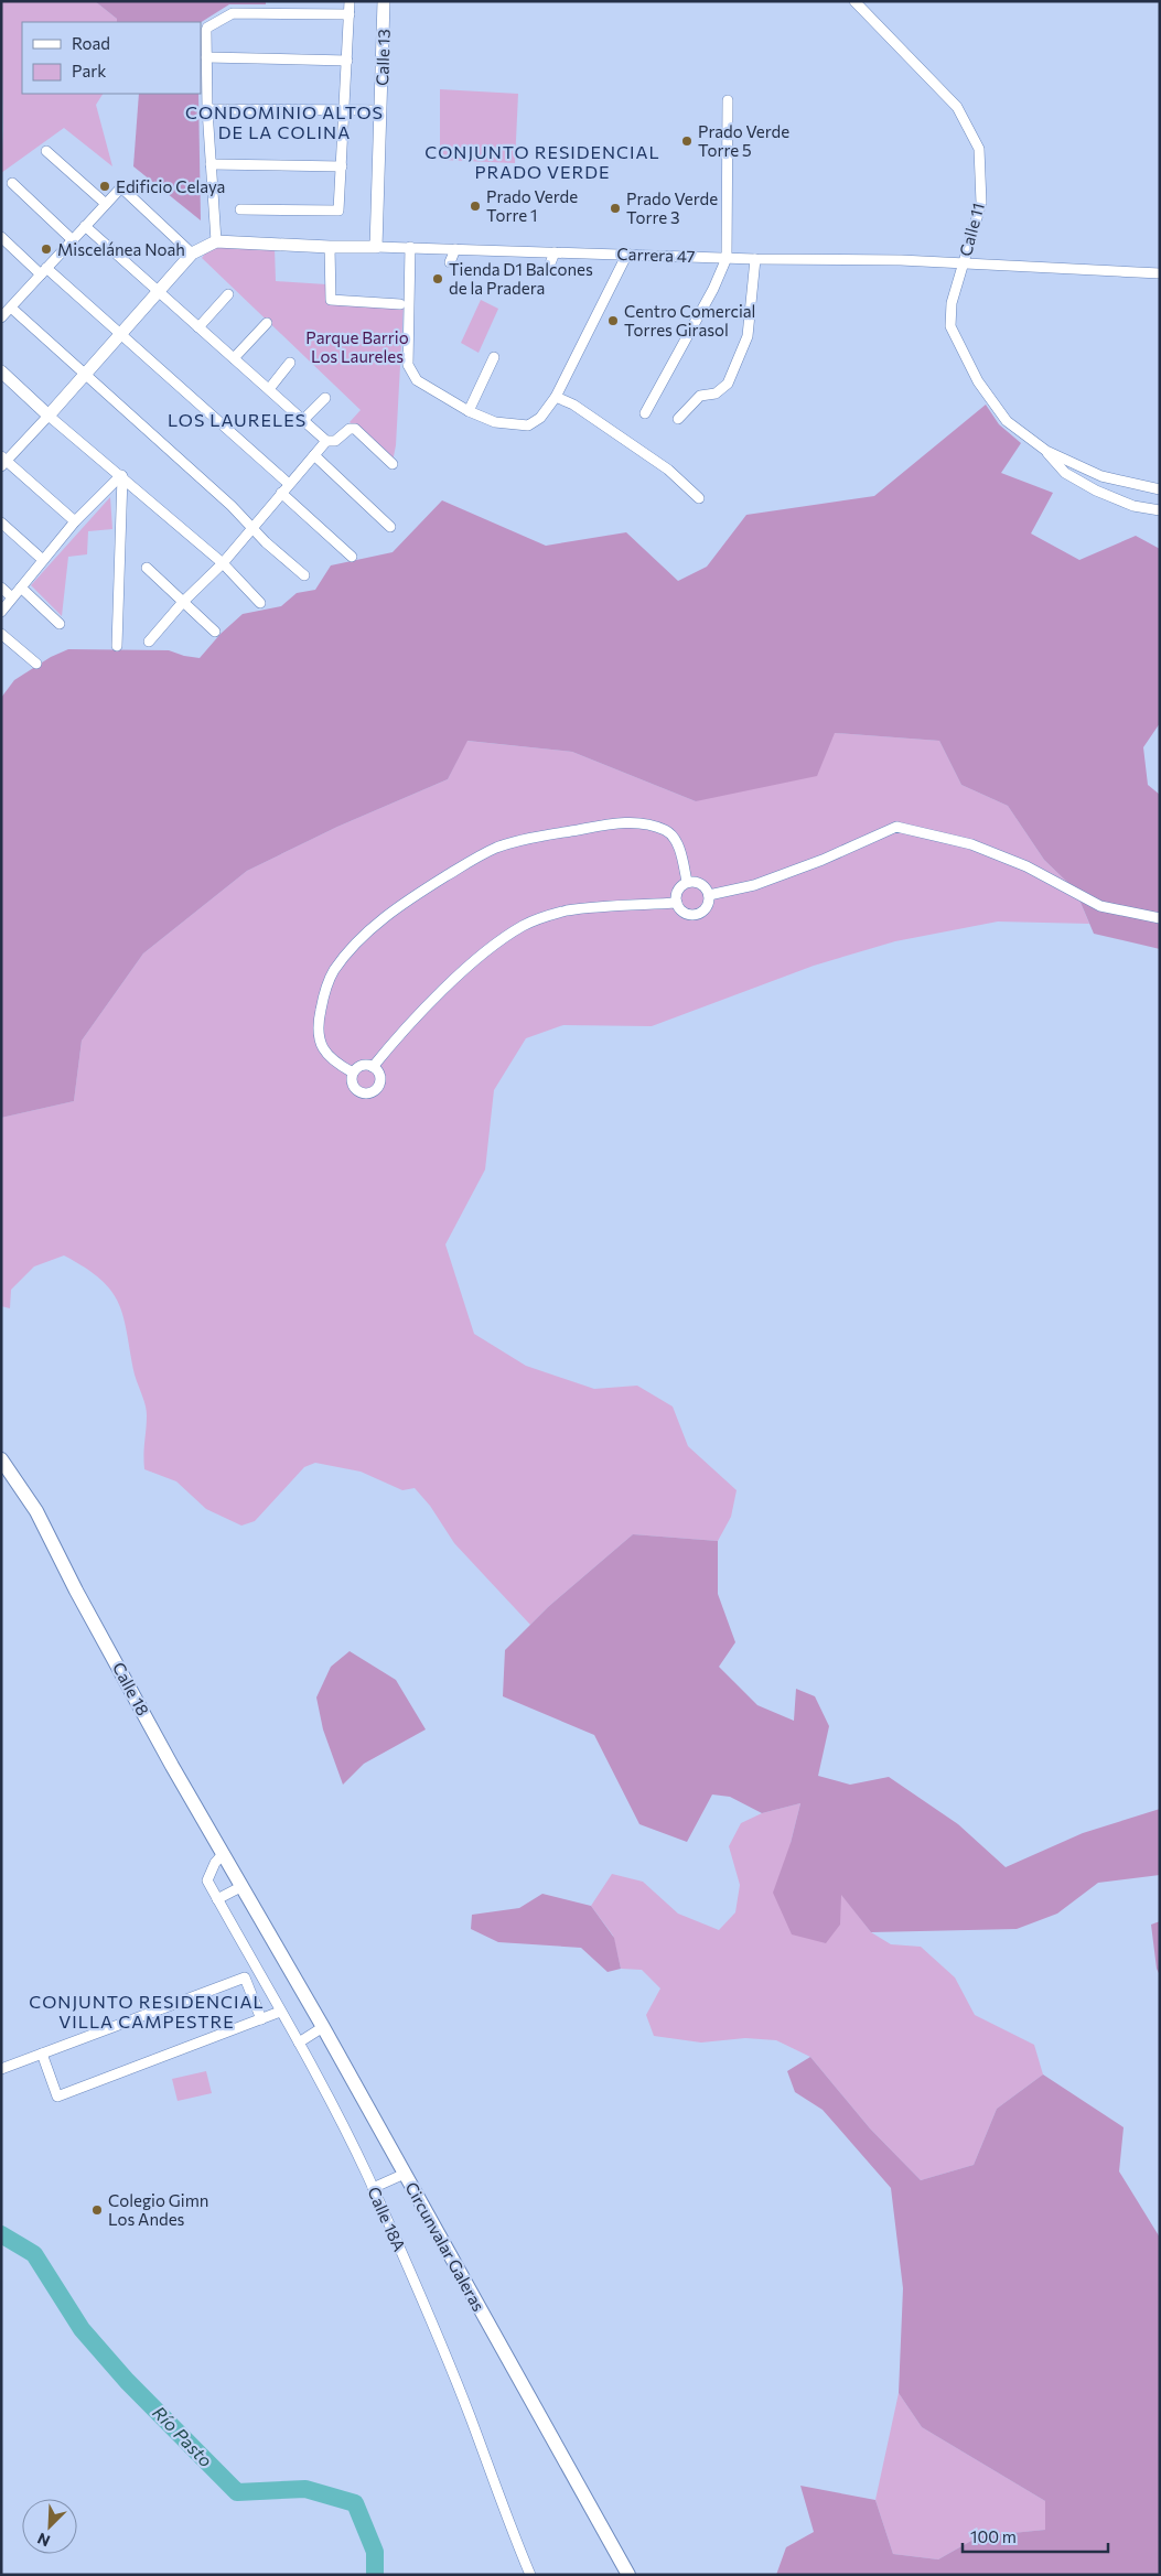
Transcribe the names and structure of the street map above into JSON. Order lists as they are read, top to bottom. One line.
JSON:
{"streets":{"main road":["Calle 18","Circunvalar Galeras"],"street":["Calle 13","Calle 11","Carrera 47","Calle 18A"]},"crossings":[["Calle 13","Carrera 47"],["Calle 11","Carrera 47"],["Calle 18","Calle 18A"],["Calle 18","Circunvalar Galeras"]],"districts":["CONDOMINIO ALTOS DE LA COLINA","CONJUNTO RESIDENCIAL PRADO VERDE","LOS LAURELES","CONJUNTO RESIDENCIAL VILLA CAMPESTRE"],"water":["Río Pasto"],"parks":["Parque Barrio Los Laureles"],"places":["Prado Verde Torre 5","Edificio Celaya","Prado Verde Torre 1","Prado Verde Torre 3","Miscelánea Noah","Tienda D1 Balcones de la Pradera","Centro Comercial Torres Girasol","Colegio Gimn Los Andes"],"legend":["Road","Park"],"scale_bar":"100 m","north":"bottom left"}
